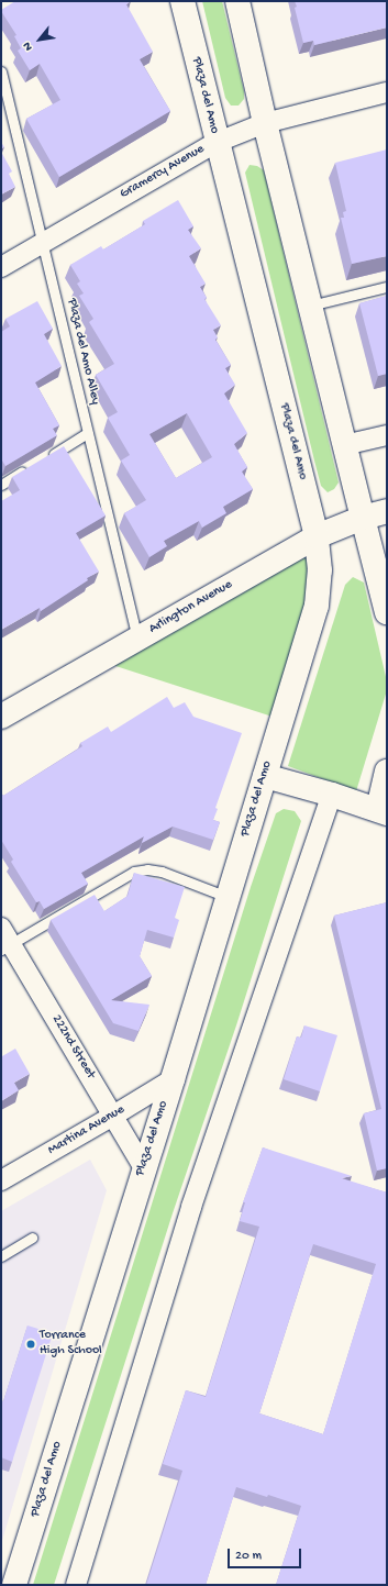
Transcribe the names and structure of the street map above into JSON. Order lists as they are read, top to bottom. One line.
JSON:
{"streets":{"main road":["Plaza del Amo","Arlington Avenue"],"street":["Gramercy Avenue","222nd Street","Martina Avenue"],"lane":["Plaza del Amo Alley"]},"crossings":[["Plaza del Amo","Gramercy Avenue"],["Plaza del Amo","Arlington Avenue"],["Plaza del Amo","222nd Street"],["Plaza del Amo","Martina Avenue"],["Gramercy Avenue","Plaza del Amo Alley"],["Plaza del Amo Alley","Arlington Avenue"],["222nd Street","Martina Avenue"]],"places":["Torrance High School"],"scale_bar":"20 m","north":"bottom left"}
